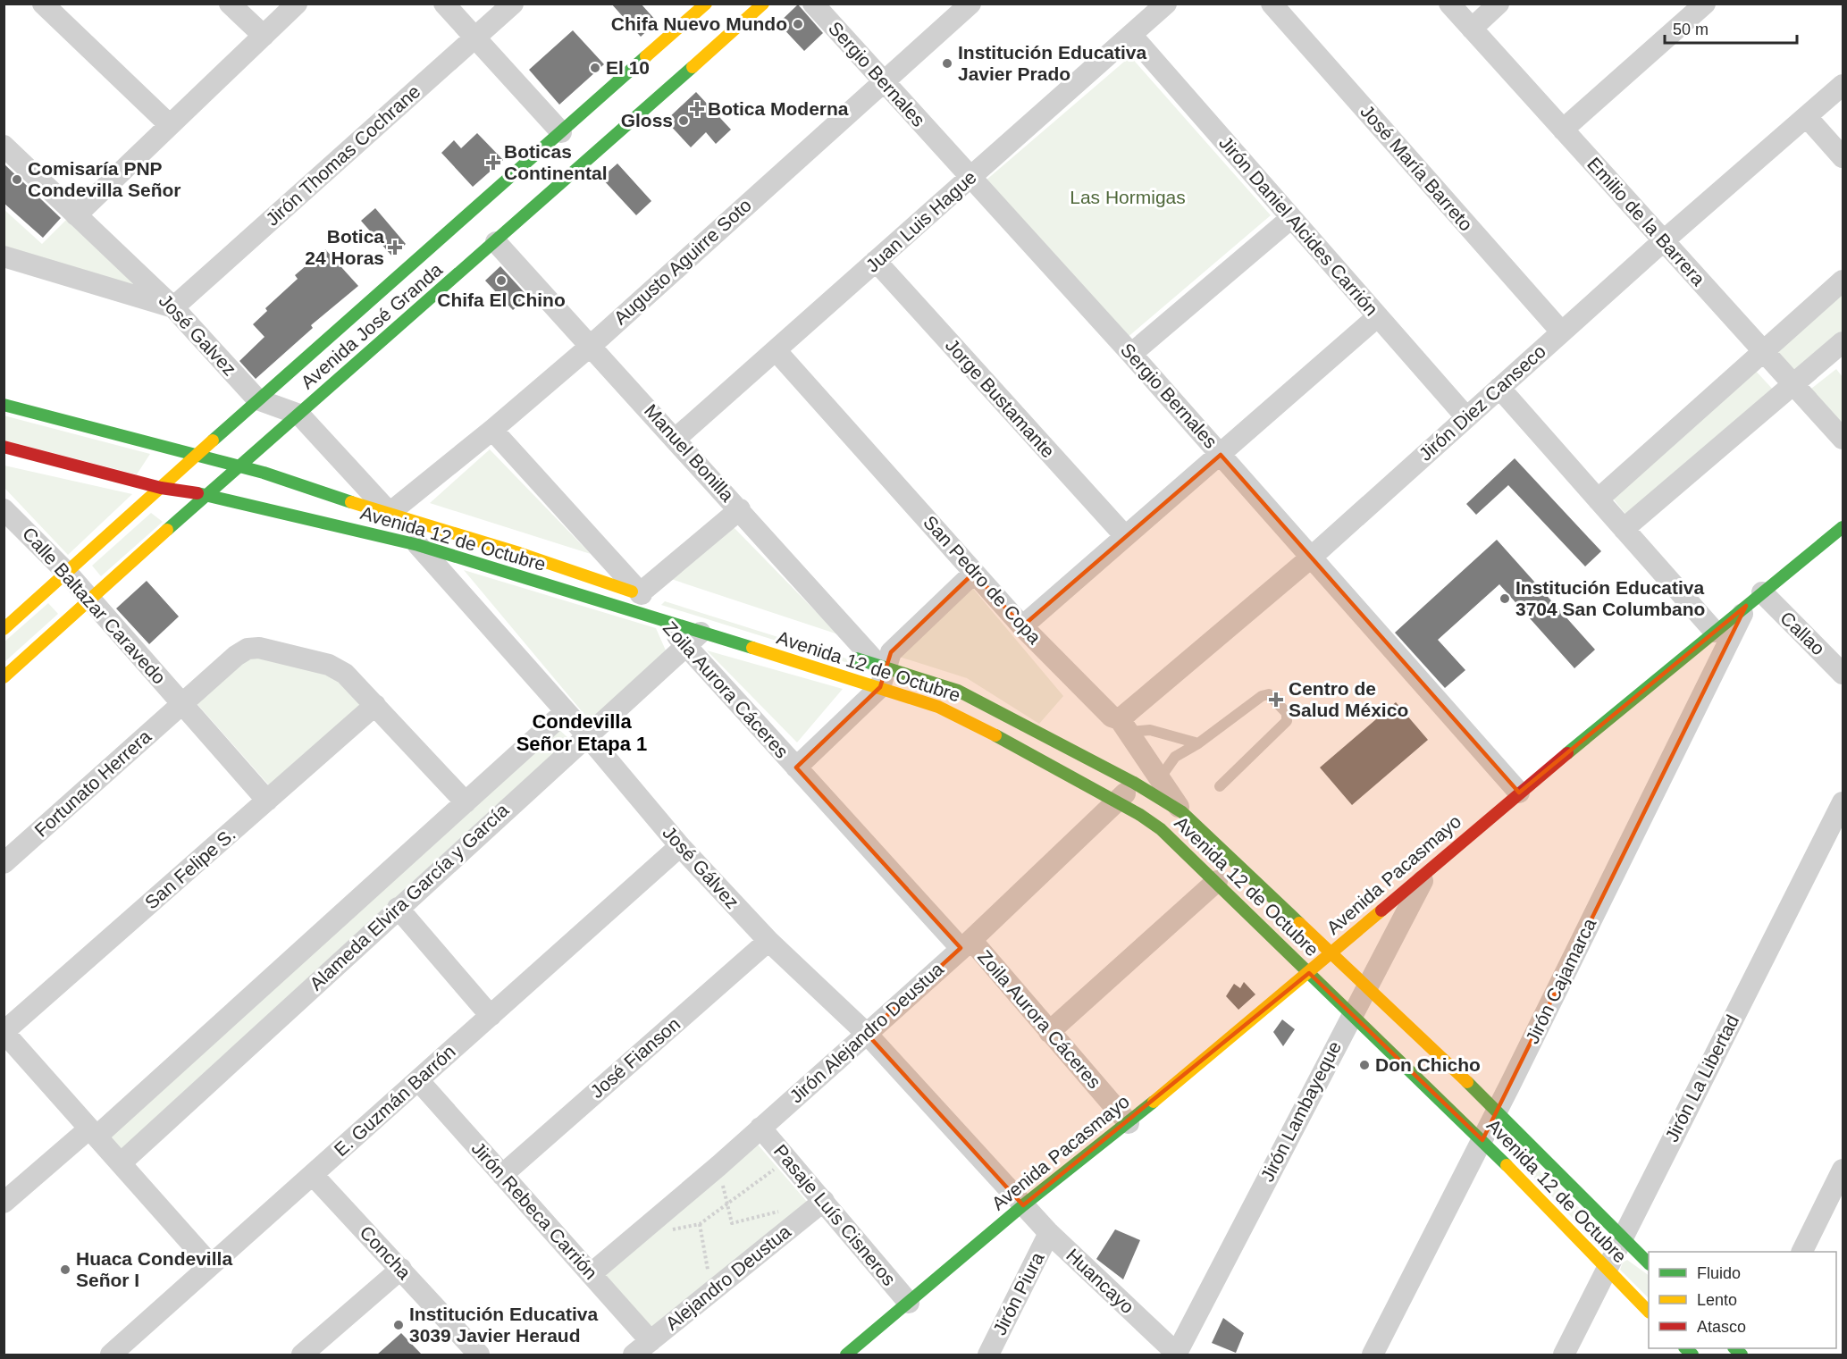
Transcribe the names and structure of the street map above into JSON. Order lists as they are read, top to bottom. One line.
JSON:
{"streets":{"main road":["Avenida José Granda","Avenida 12 de Octubre","Avenida Pacasmayo"],"street":["Sergio Bernales","Jirón Thomas Cochrane","José María Barreto","Juan Luis Hague","Emilio de la Barrera","Jirón Daniel Alcides Carrión","Augusto Aguirre Soto","José Galvez","Jorge Bustamante","Jirón Diez Canseco","Manuel Bonilla","San Pedro de Copa","Calle Baltazar Caravedo","Callao","Zoila Aurora Cáceres","Fortunato Herrera","José Gálvez","San Felipe S.","Alameda Elvira García y García","Jirón Cajamarca","Jirón Alejandro Deustua","José Fianson","Jirón La Libertad","E. Guzmán Barrón","Jirón Lambayeque","Jirón Rebeca Carrión","Pasaje Luís Cisneros","Concha","Alejandro Deustua","Huancayo","Jirón Piura"]},"crossings":[["Sergio Bernales","Juan Luis Hague"],["Sergio Bernales","Augusto Aguirre Soto"],["Sergio Bernales","Jirón Diez Canseco"],["Sergio Bernales","Avenida Pacasmayo"],["Jirón Thomas Cochrane","José Galvez"],["José María Barreto","Jirón Diez Canseco"],["Juan Luis Hague","Jirón Daniel Alcides Carrión"],["Juan Luis Hague","Jorge Bustamante"],["Juan Luis Hague","Manuel Bonilla"],["Juan Luis Hague","San Pedro de Copa"],["Emilio de la Barrera","Jirón Diez Canseco"],["Jirón Daniel Alcides Carrión","Jirón Diez Canseco"],["Augusto Aguirre Soto","José Galvez"],["Augusto Aguirre Soto","Manuel Bonilla"],["Augusto Aguirre Soto","Avenida 12 de Octubre"],["Augusto Aguirre Soto","Zoila Aurora Cáceres"],["Augusto Aguirre Soto","José Gálvez"],["Avenida José Granda","José Galvez"],["Avenida José Granda","Manuel Bonilla"],["Avenida José Granda","Avenida 12 de Octubre"],["Avenida José Granda","Calle Baltazar Caravedo"],["José Galvez","Avenida 12 de Octubre"],["José Galvez","José Gálvez"],["Jirón Diez Canseco","San Pedro de Copa"],["Manuel Bonilla","Avenida 12 de Octubre"],["Avenida 12 de Octubre","San Pedro de Copa"],["Avenida 12 de Octubre","Zoila Aurora Cáceres"],["Avenida 12 de Octubre","José Gálvez"],["Avenida 12 de Octubre","Avenida Pacasmayo"],["Avenida 12 de Octubre","Alameda Elvira García y García"],["Avenida 12 de Octubre","Jirón Cajamarca"],["Avenida 12 de Octubre","Jirón Alejandro Deustua"],["Avenida 12 de Octubre","Jirón La Libertad"],["Avenida 12 de Octubre","Jirón Lambayeque"],["Calle Baltazar Caravedo","Fortunato Herrera"],["Calle Baltazar Caravedo","San Felipe S."],["Callao","Avenida Pacasmayo"],["Callao","Jirón Cajamarca"],["Zoila Aurora Cáceres","Avenida Pacasmayo"],["Zoila Aurora Cáceres","Alameda Elvira García y García"],["Zoila Aurora Cáceres","Jirón Alejandro Deustua"],["José Gálvez","Avenida Pacasmayo"],["José Gálvez","Alameda Elvira García y García"],["José Gálvez","Jirón Alejandro Deustua"],["José Gálvez","José Fianson"],["José Gálvez","E. Guzmán Barrón"],["José Gálvez","Huancayo"],["Avenida Pacasmayo","Jirón Cajamarca"],["Avenida Pacasmayo","Jirón Lambayeque"],["Avenida Pacasmayo","Pasaje Luís Cisneros"],["Avenida Pacasmayo","Huancayo"],["Jirón Alejandro Deustua","Jirón Rebeca Carrión"],["Jirón Alejandro Deustua","Pasaje Luís Cisneros"],["José Fianson","Jirón Rebeca Carrión"],["E. Guzmán Barrón","Jirón Rebeca Carrión"],["E. Guzmán Barrón","Concha"],["Jirón Lambayeque","Huancayo"],["Jirón Rebeca Carrión","Alejandro Deustua"],["Pasaje Luís Cisneros","Alejandro Deustua"],["Huancayo","Jirón Piura"]],"districts":["Condevilla Señor Etapa 1"],"parks":["Las Hormigas"],"places":{"other":["Chifa Nuevo Mundo","Institución Educativa Javier Prado","El 10","Gloss","Comisaría PNP Condevilla Señor","Chifa El Chino","Institución Educativa 3704 San Columbano","Don Chicho","Huaca Condevilla Señor I","Institución Educativa 3039 Javier Heraud"],"health":["Botica Moderna","Boticas Continental","Botica 24 Horas","Centro de Salud México"]},"legend":["Fluido","Lento","Atasco"],"scale_bar":"50 m"}
